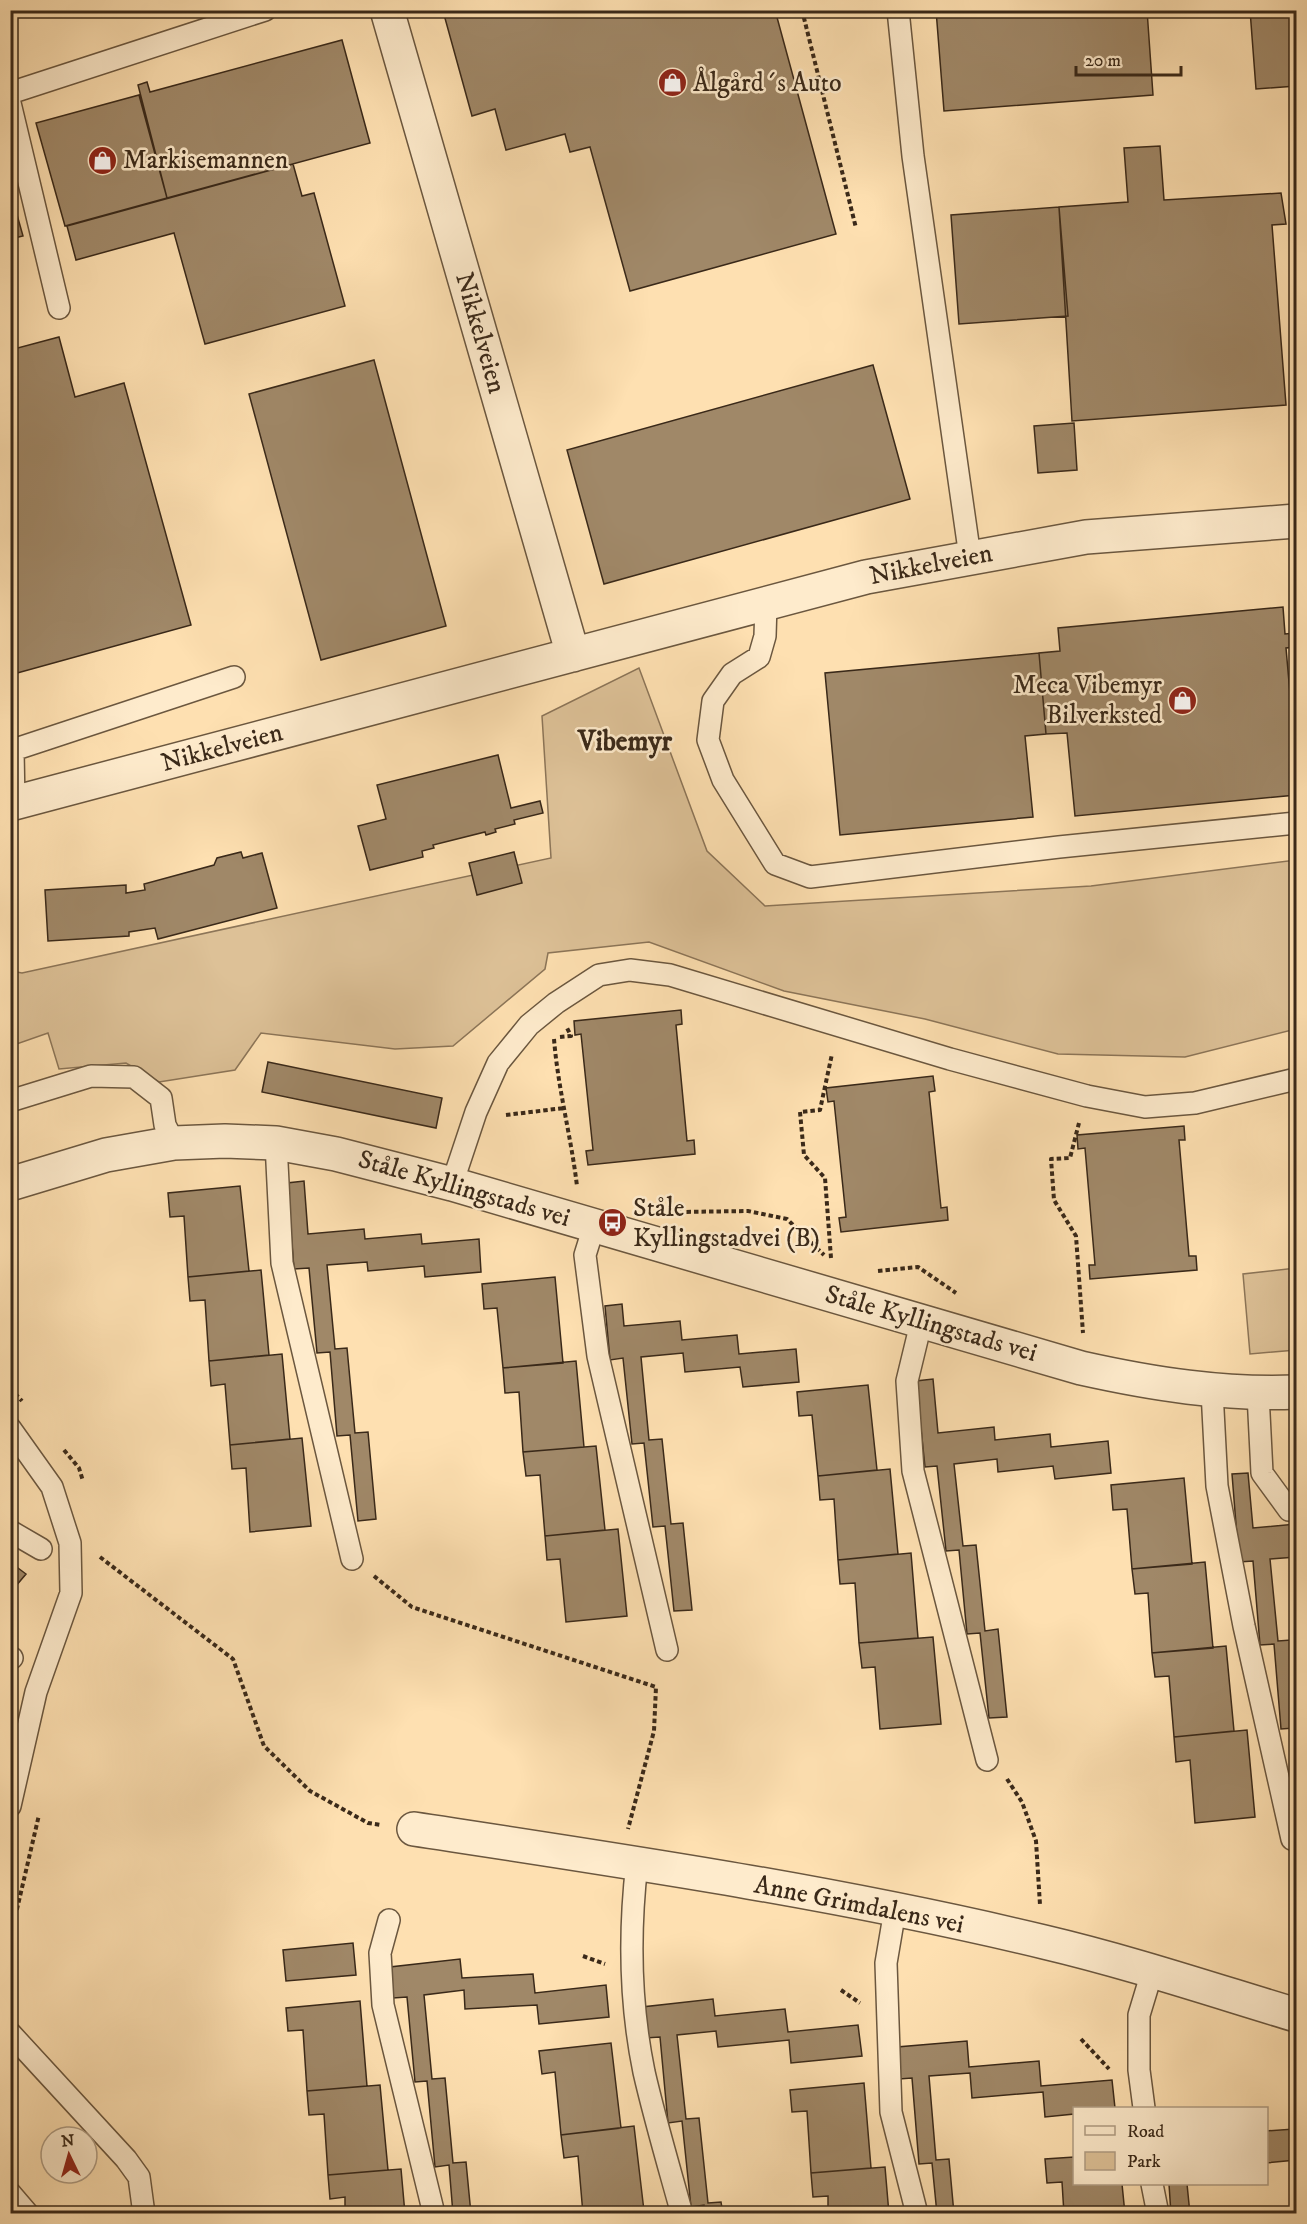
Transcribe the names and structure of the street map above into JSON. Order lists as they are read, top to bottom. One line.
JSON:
{"streets":{"street":["Nikkelveien","Ståle Kyllingstads vei","Anne Grimdalens vei"]},"districts":["Vibemyr"],"places":{"shop":["Ålgård´s Auto","Markisemannen","Meca Vibemyr Bilverksted"],"bus stop":["Ståle Kyllingstadvei (B)"]},"legend":["Road","Park"],"scale_bar":"20 m","north":"top"}
